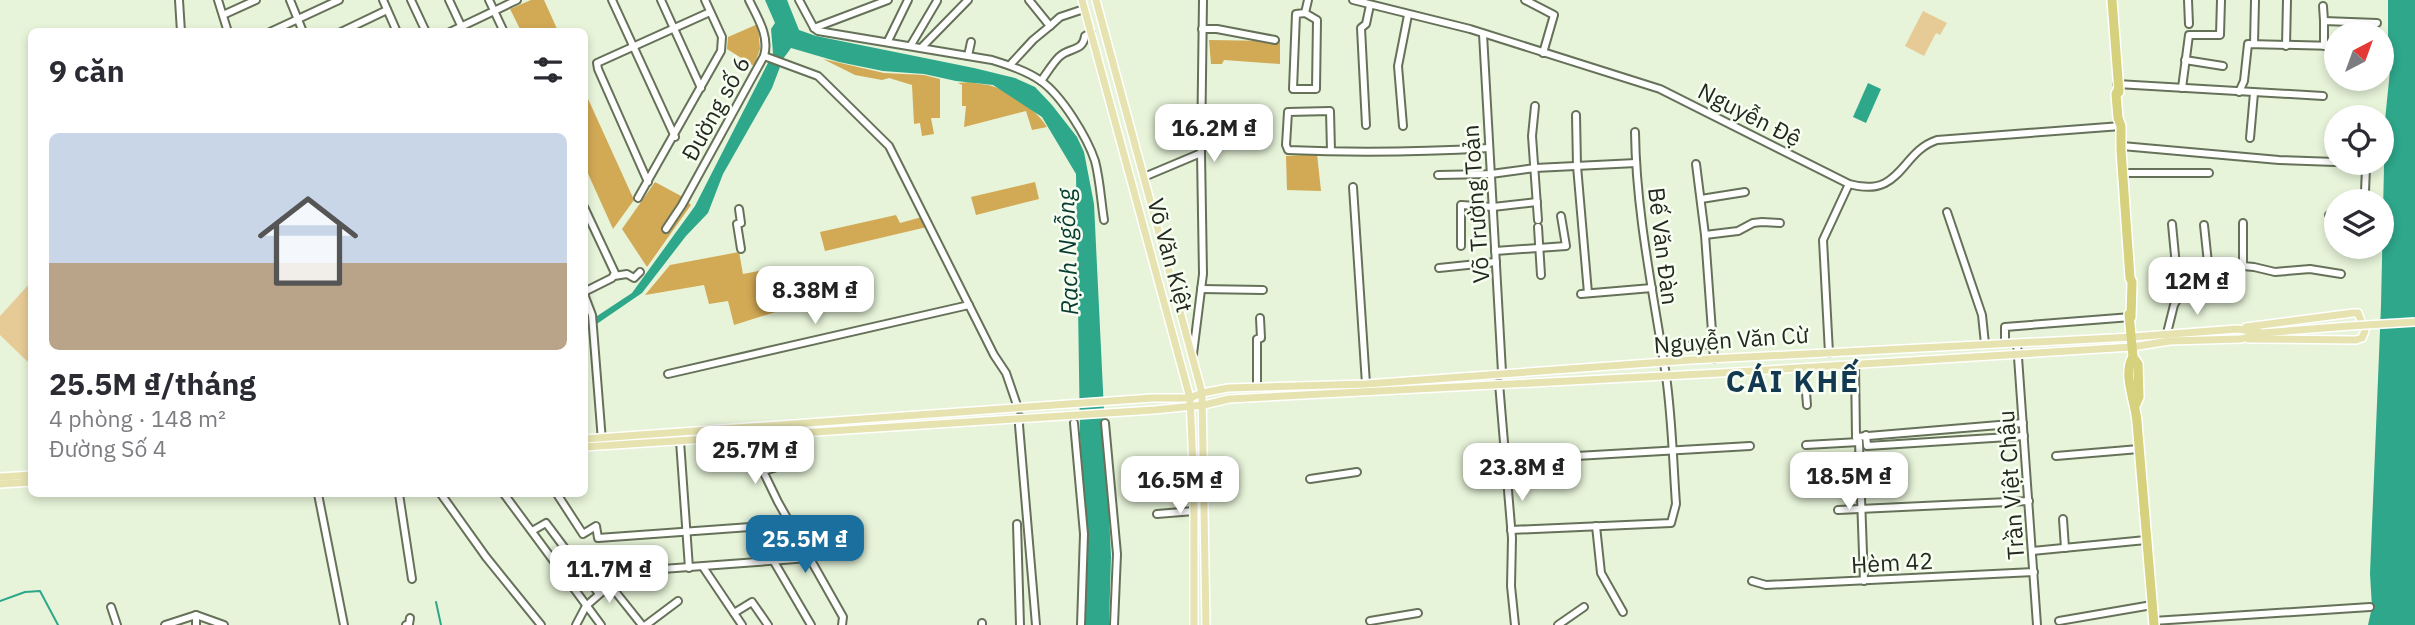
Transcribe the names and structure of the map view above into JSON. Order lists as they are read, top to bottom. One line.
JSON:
{"streets":{"main road":["Võ Văn Kiệt","Nguyễn Văn Cừ"],"street":["Đường số 6","Nguyễn Đệ","Võ Trường Toản","Bế Văn Đàn","Trần Việt Châu","Hèm 42"]},"crossings":[["Nguyễn Đệ","Võ Trường Toản"],["Võ Trường Toản","Nguyễn Văn Cừ"],["Bế Văn Đàn","Nguyễn Văn Cừ"],["Võ Văn Kiệt","Nguyễn Văn Cừ"],["Nguyễn Văn Cừ","Trần Việt Châu"],["Trần Việt Châu","Hèm 42"]],"districts":["CÁI KHẾ"],"water":["Rạch Ngỗng"],"north":"top right","page":{"heading":"9 căn","price":["16.2M ₫","12M ₫","8.38M ₫","25.7M ₫","23.8M ₫","18.5M ₫","16.5M ₫","25.5M ₫","11.7M ₫"],"list":[{"name":"25.5M ₫/tháng","note":"4 phòng · 148 m² · Đường Số 4"}]}}
